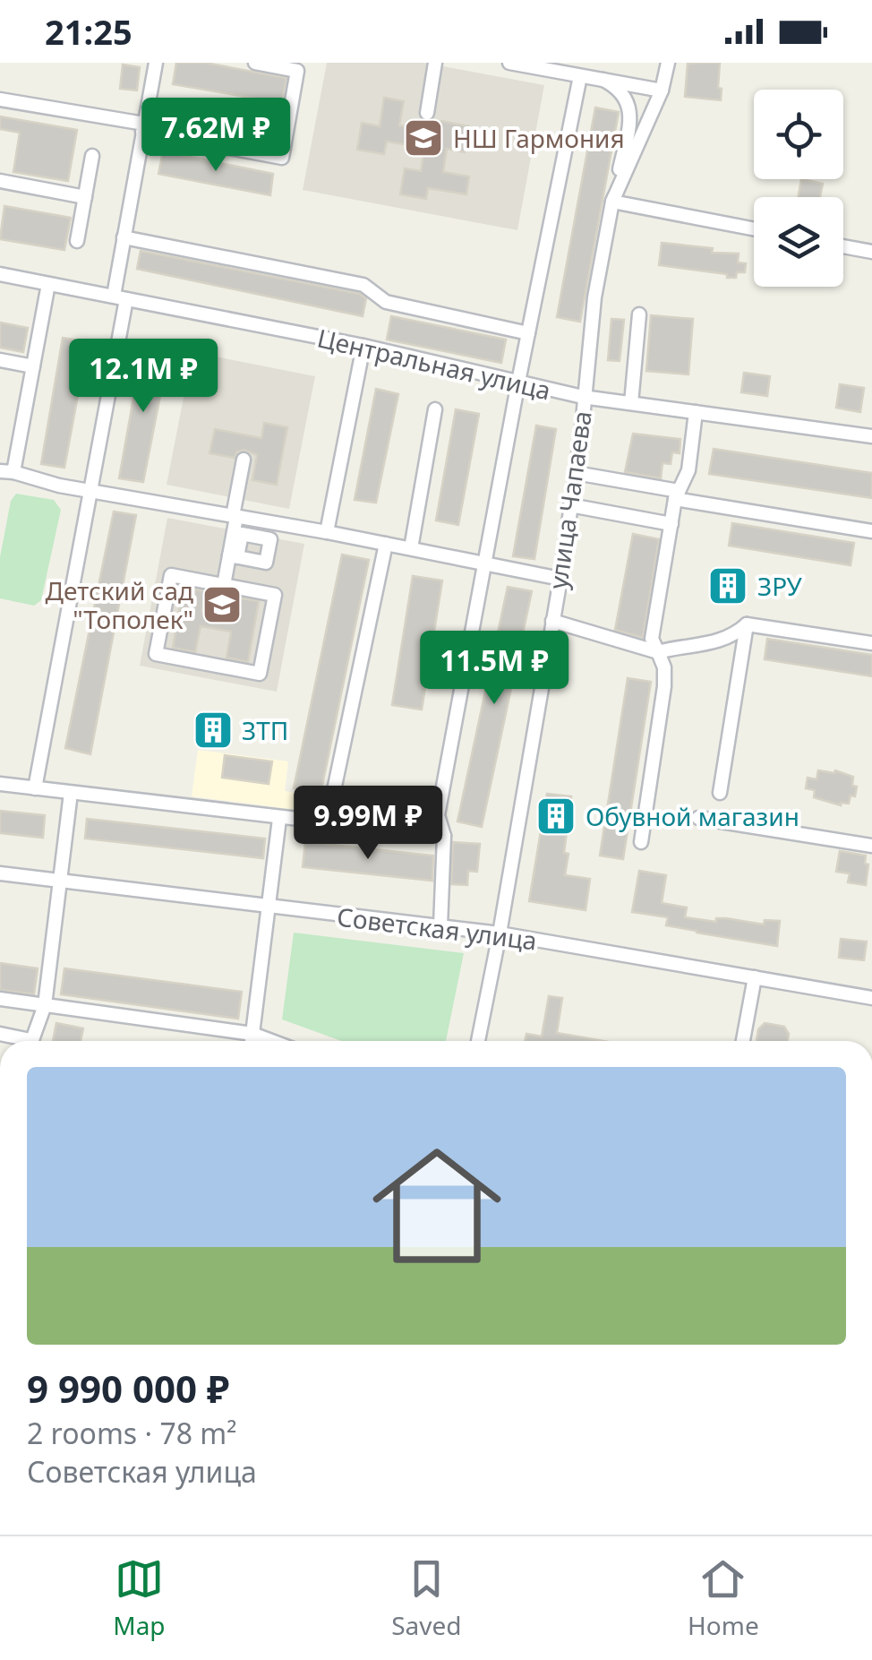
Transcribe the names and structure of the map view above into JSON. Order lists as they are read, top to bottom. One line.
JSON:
{"streets":{"street":["Центральная улица","улица Чапаева","Советская улица"]},"crossings":[["Центральная улица","улица Чапаева"],["улица Чапаева","Советская улица"]],"places":{"school or university":["НШ Гармония","Детский сад \"Тополек\""],"building":["ЗРУ","ЗТП","Обувной магазин"]},"page":{"status":"21:25","price":["7.62M ₽","12.1M ₽","11.5M ₽","9.99M ₽"],"list":[{"name":"9 990 000 ₽","note":"2 rooms · 78 m² · Советская улица"}],"tabs":["Map","Saved","Home"]}}
